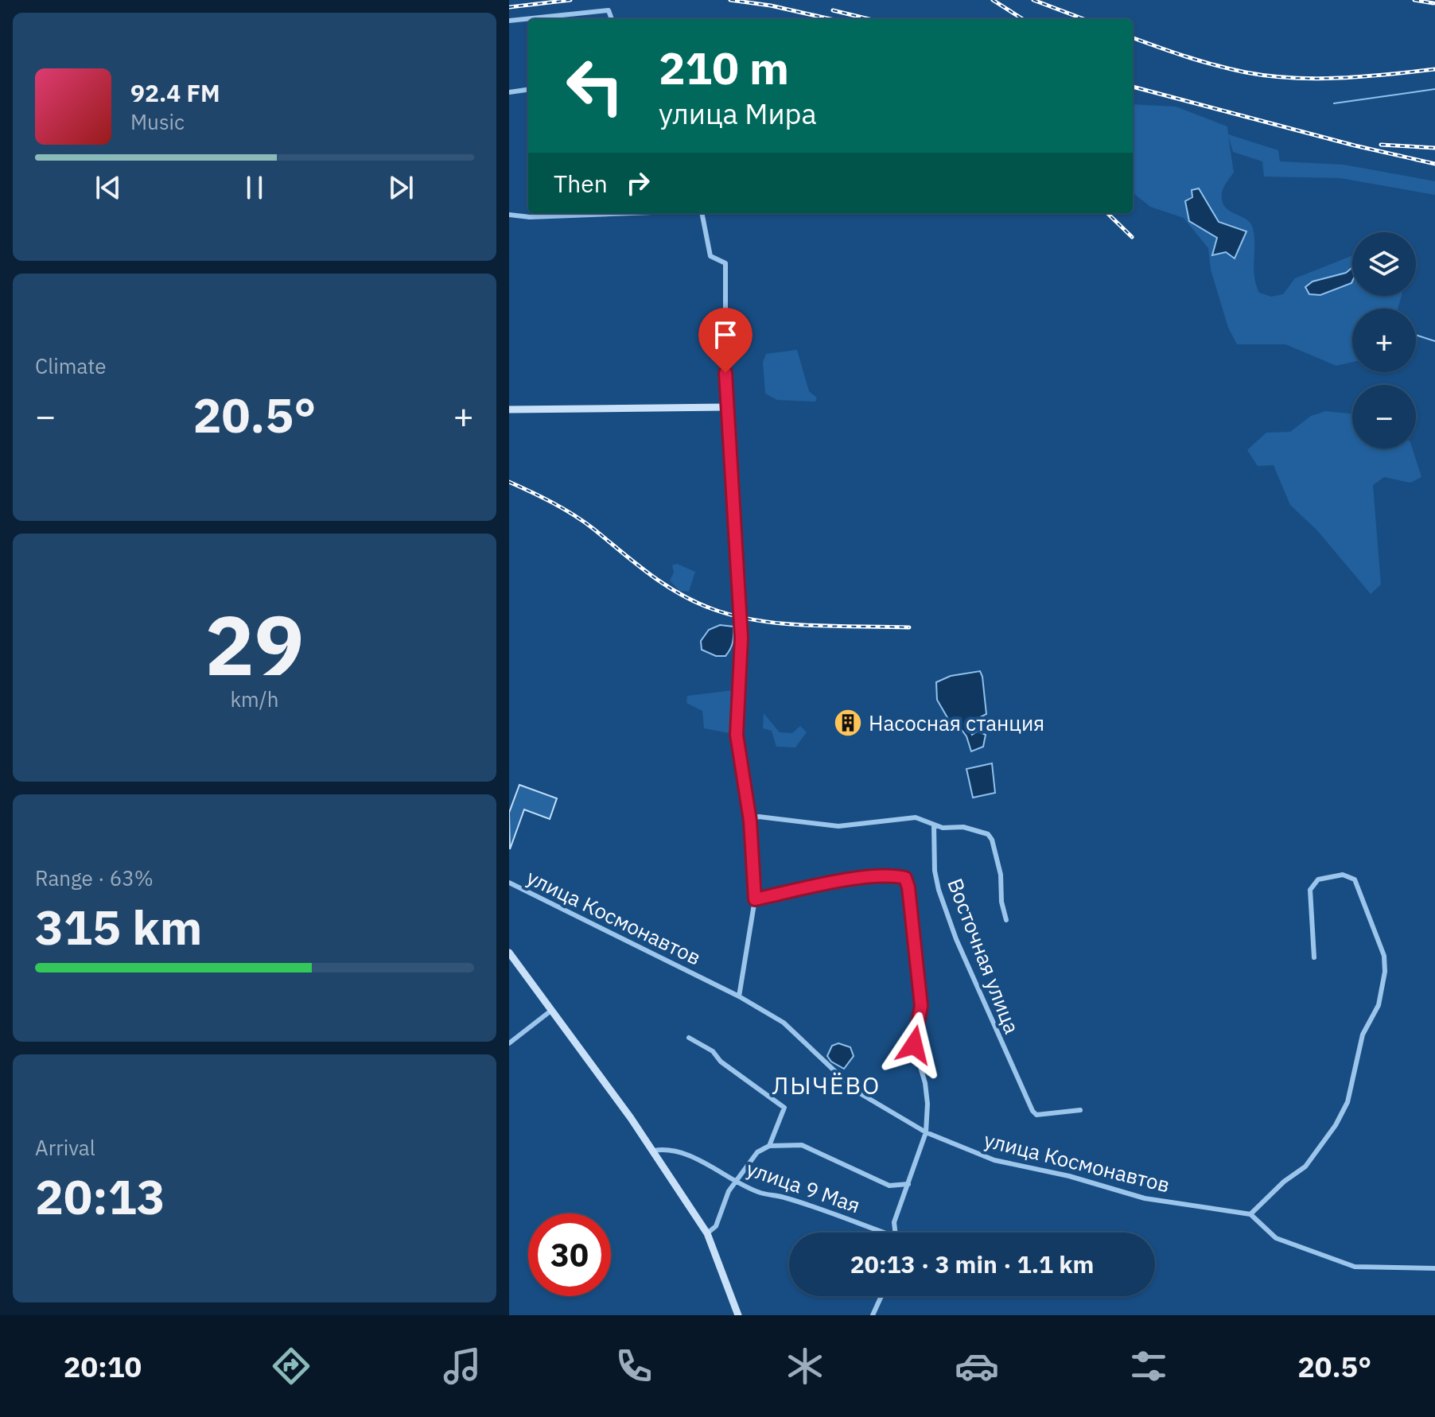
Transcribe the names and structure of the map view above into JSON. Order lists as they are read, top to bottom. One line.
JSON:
{"streets":{"street":["улица Космонавтов","Восточная улица","улица 9 Мая"]},"districts":["ЛЫЧЁВО"],"places":{"building":["Насосная станция"]},"page":{"turn":["210 m","улица Мира"],"song":["92.4 FM","Music"],"then":"Then","map_buttons":["+","−"],"tile":["Climate",["29","km/h"],["Range · 63%","315 km"],["Arrival","20:13"]],"heat":["−","20.5°","+"],"limit":"30","trip":"20:13 · 3 min · 1.1 km","tabs":["20:10","20.5°"]}}
